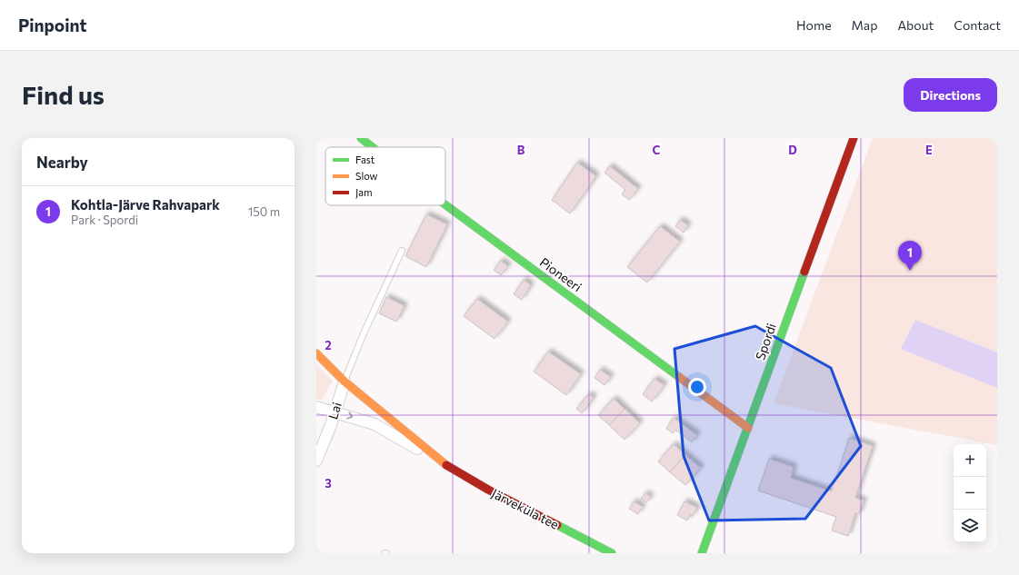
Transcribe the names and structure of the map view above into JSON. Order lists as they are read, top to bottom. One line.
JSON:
{"streets":{"street":["Pioneeri","Spordi","Lai","Järveküla tee"]},"crossings":[["Pioneeri","Spordi"],["Lai","Järveküla tee"]],"legend":["Fast","Slow","Jam"],"page":{"header":"Pinpoint","nav":["Home","Map","About","Contact"],"buttons":"Directions","title":"Find us","heading":"Nearby","list":[{"mark":"1","name":"Kohtla-Järve Rahvapark","note":"Park · Spordi","value":"150 m"}],"pins":"1","map_buttons":["+","−"]},"grid":{"columns":["B","C","D","E"],"rows":["2","3"]}}
